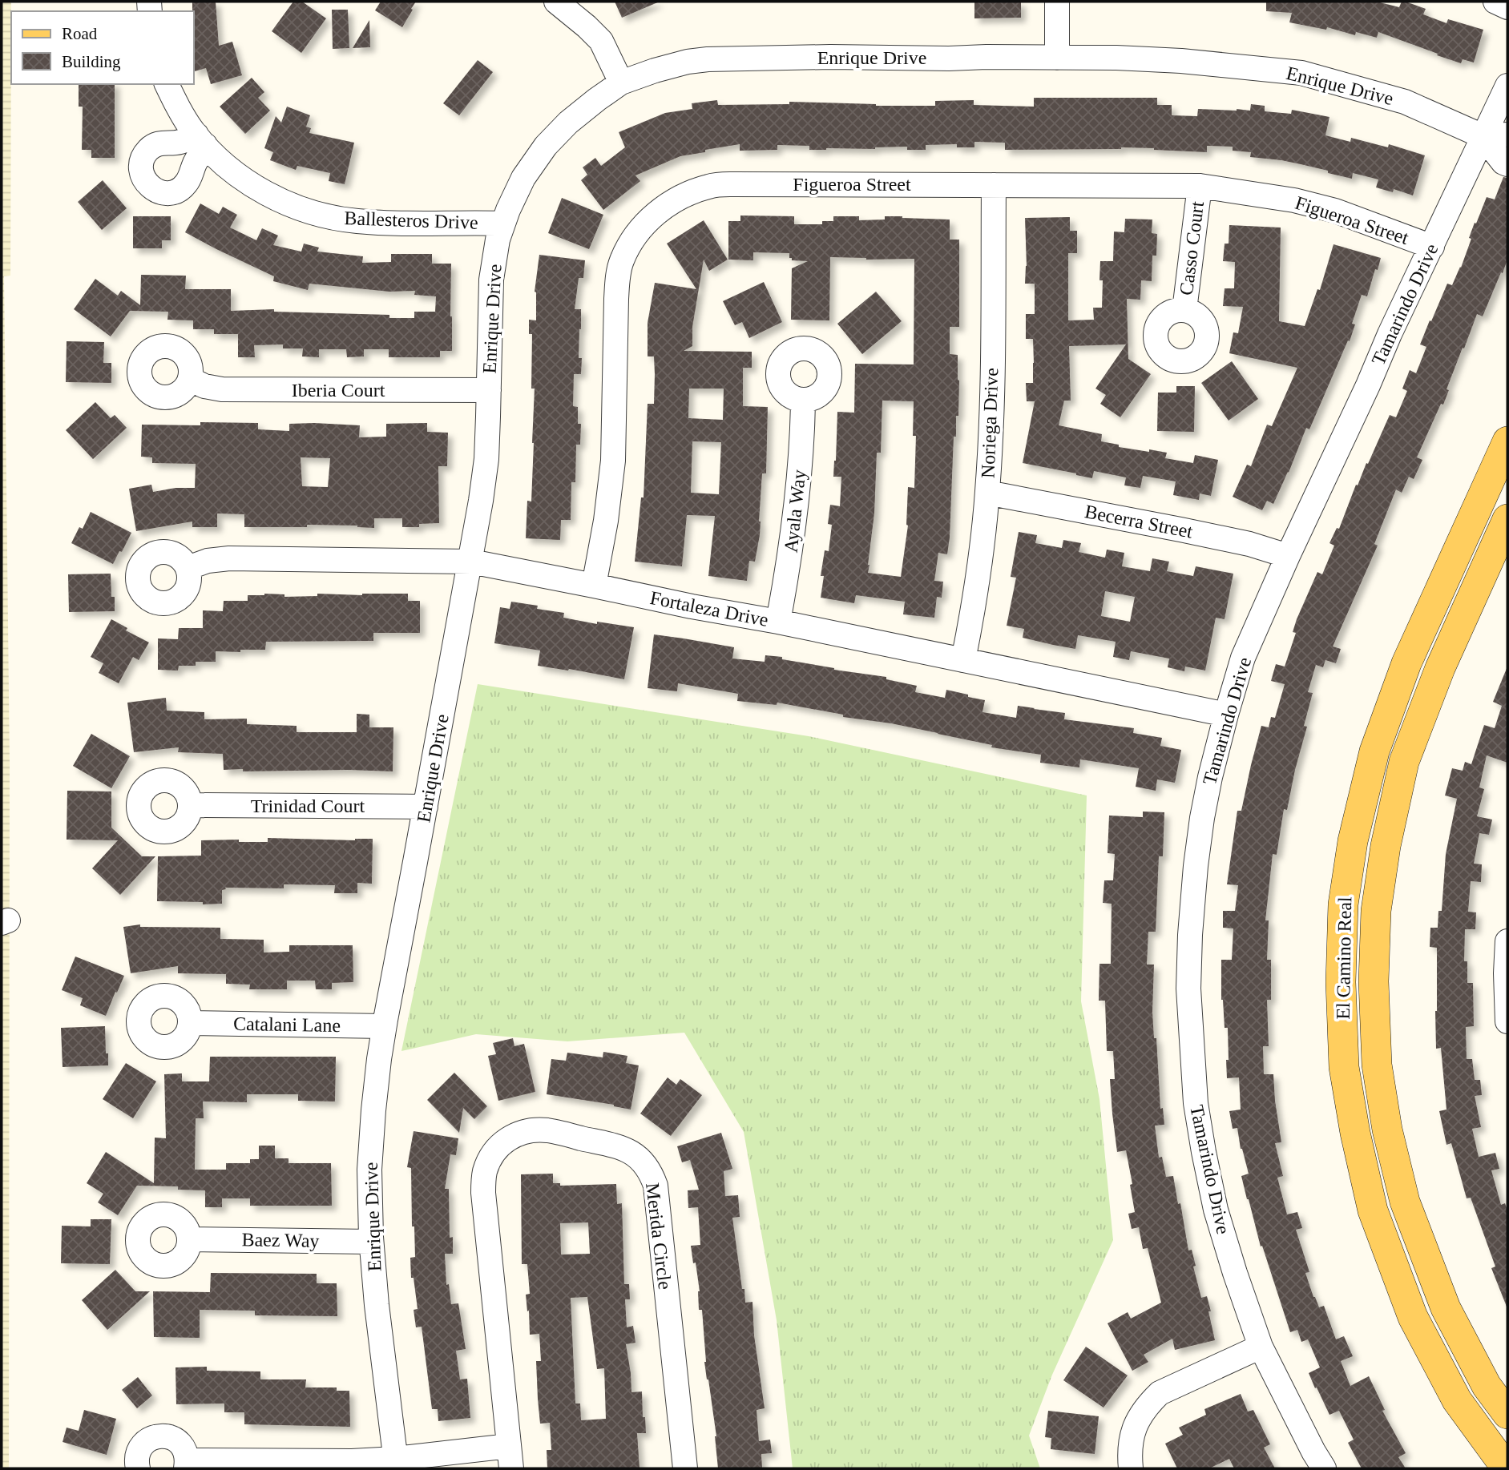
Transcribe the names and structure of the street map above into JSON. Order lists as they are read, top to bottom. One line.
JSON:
{"streets":{"main road":["El Camino Real"],"street":["Enrique Drive","Figueroa Street","Ballesteros Drive","Casso Court","Tamarindo Drive","Iberia Court","Noriega Drive","Ayala Way","Becerra Street","Fortaleza Drive","Trinidad Court","Catalani Lane","Merida Circle","Baez Way"]},"crossings":[["Enrique Drive","Ballesteros Drive"],["Enrique Drive","Tamarindo Drive"],["Enrique Drive","Iberia Court"],["Enrique Drive","Fortaleza Drive"],["Enrique Drive","Trinidad Court"],["Enrique Drive","Catalani Lane"],["Enrique Drive","Merida Circle"],["Enrique Drive","Baez Way"],["Figueroa Street","Casso Court"],["Figueroa Street","Tamarindo Drive"],["Figueroa Street","Noriega Drive"],["Figueroa Street","Fortaleza Drive"],["Tamarindo Drive","Becerra Street"],["Tamarindo Drive","Fortaleza Drive"],["Noriega Drive","Becerra Street"],["Noriega Drive","Fortaleza Drive"],["Ayala Way","Fortaleza Drive"]],"legend":["Road","Building"]}
